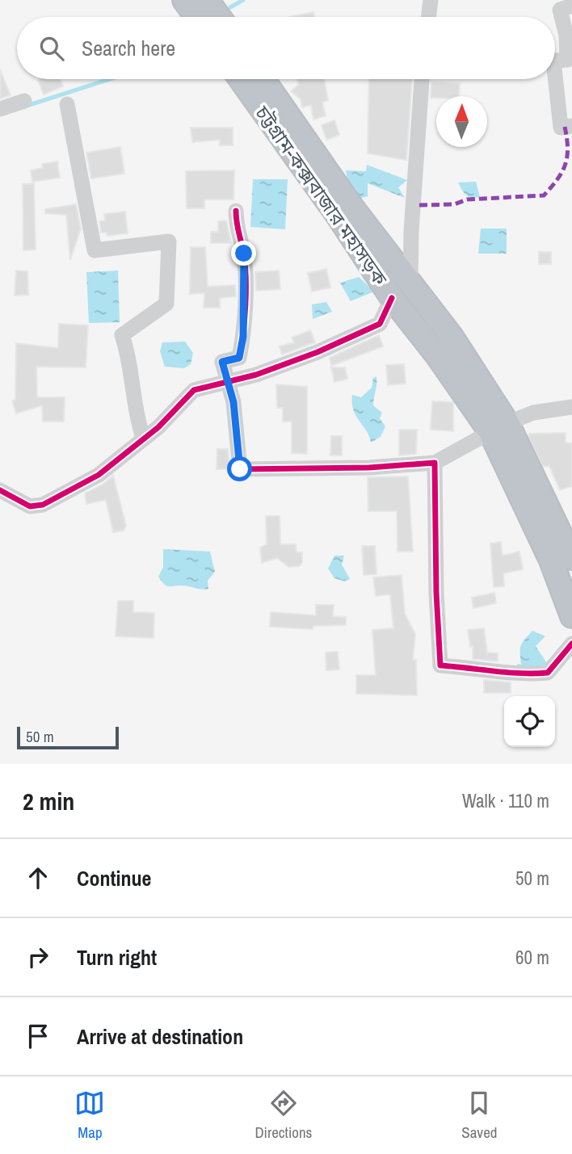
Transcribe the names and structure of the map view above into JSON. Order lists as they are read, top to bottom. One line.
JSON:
{"streets":{"highway":["চট্টগ্রাম-কক্সবাজার মহাসড়ক"]},"scale_bar":"50 m","north":"top","page":{"search":"Search here","scale":"50 m","heading":["2 min","Walk · 110 m"],"list":[["Continue","50 m"],["Turn right","60 m"],"Arrive at destination"],"nav":["Map","Directions","Saved"]}}
